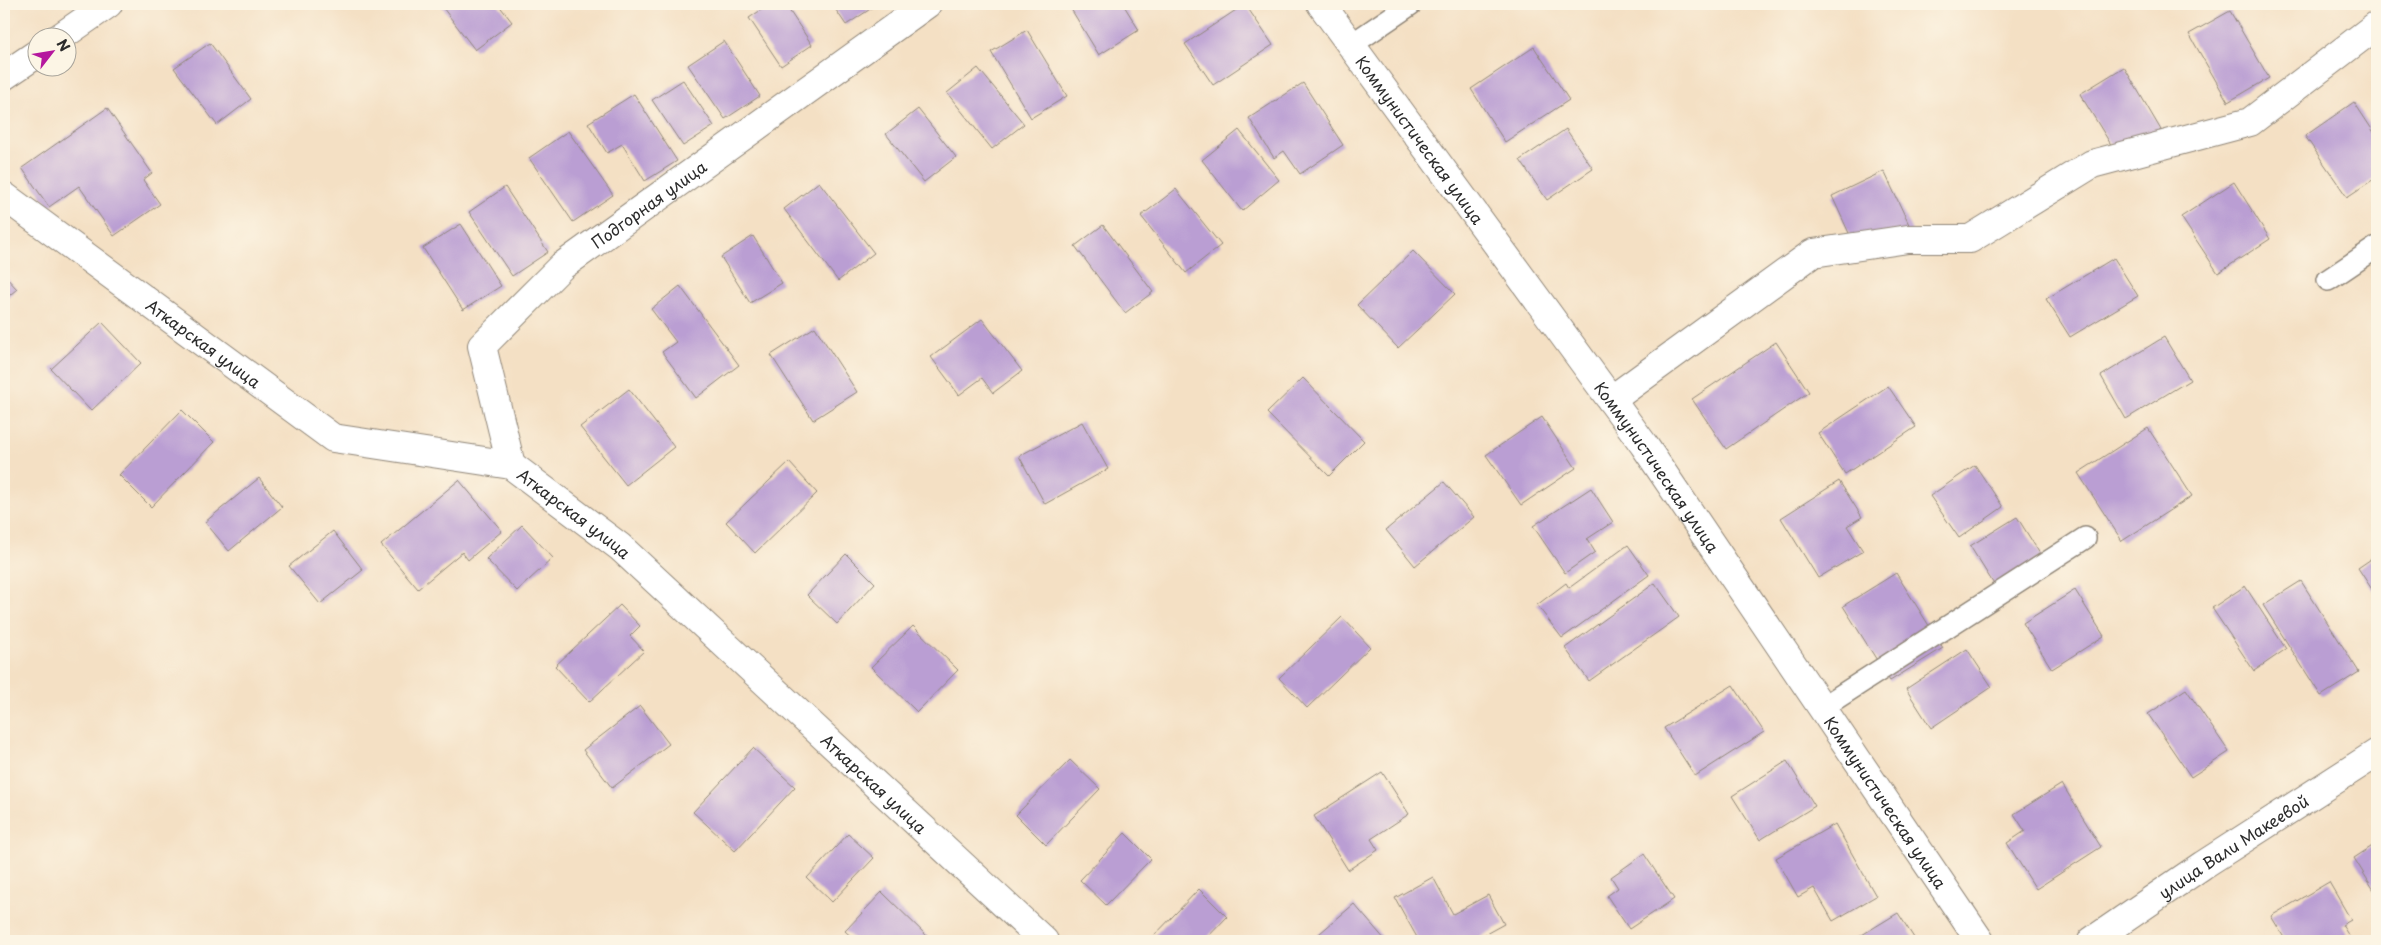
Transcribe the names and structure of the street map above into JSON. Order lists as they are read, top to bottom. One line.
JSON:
{"streets":{"street":["Коммунистическая улица","Подгорная улица","Аткарская улица","улица Вали Макеевой"]},"crossings":[["Подгорная улица","Аткарская улица"]],"north":"top right"}
